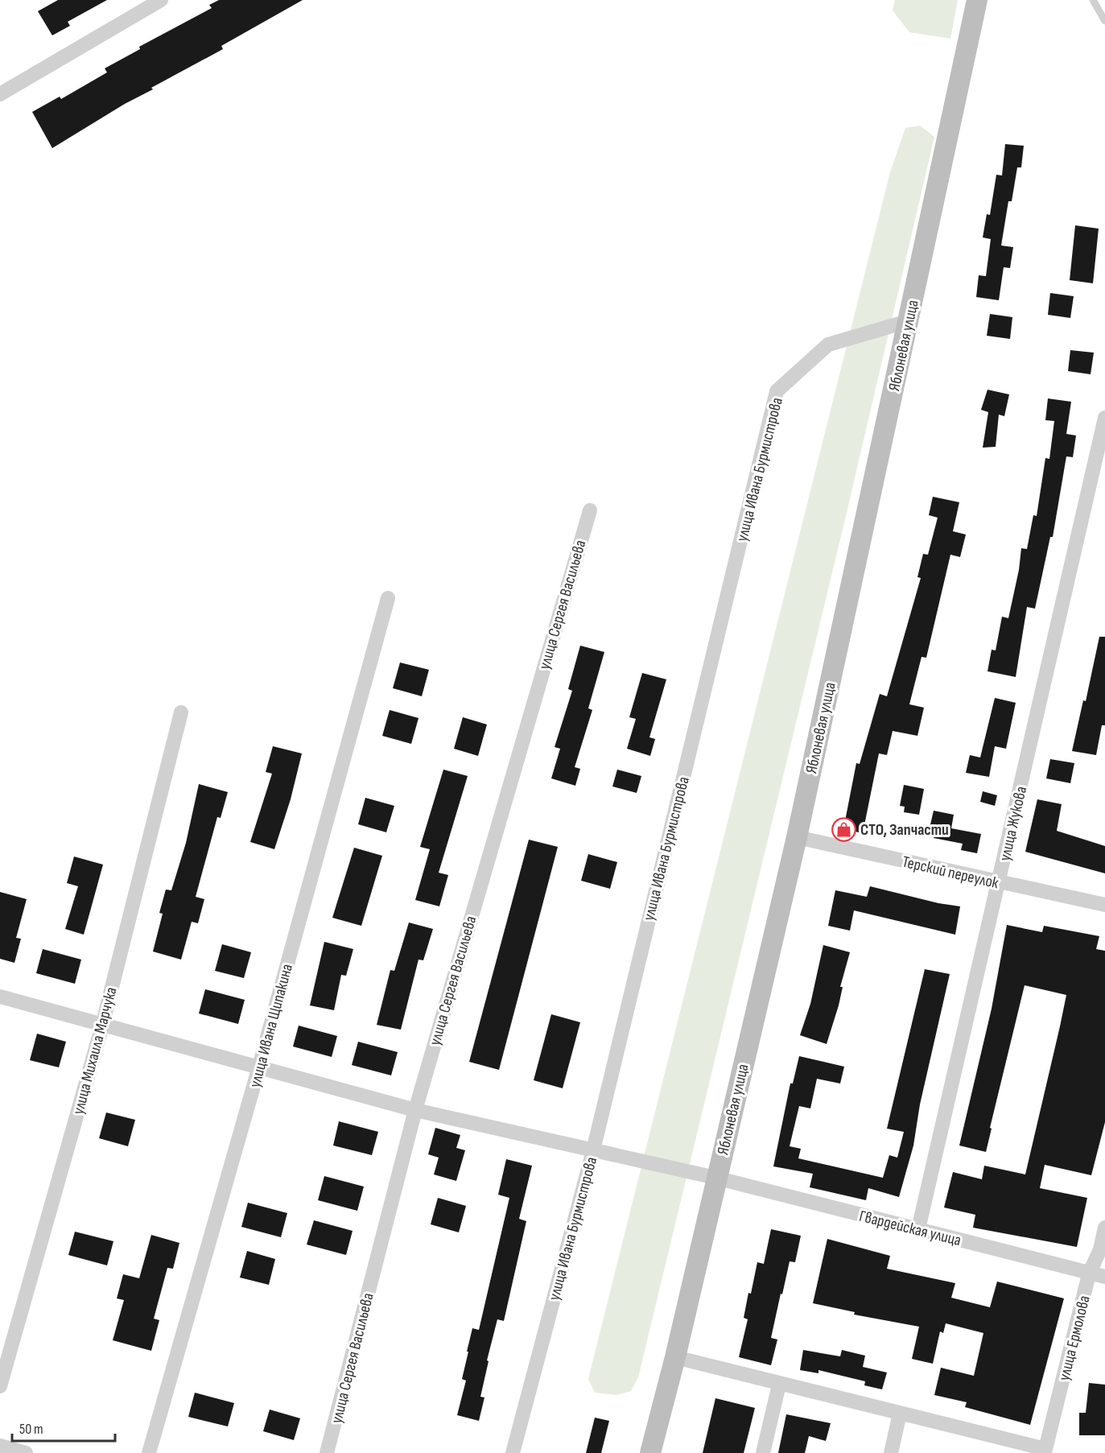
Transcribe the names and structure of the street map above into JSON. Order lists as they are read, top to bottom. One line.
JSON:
{"streets":{"street":["Яблоневая улица","улица Ивана Бурмистрова","улица Сергея Васильева","улица Жукова","Терский переулок","улица Ивана Щипакина","улица Михаила Марчука","Гвардейская улица","улица Ермолова"]},"crossings":[["Яблоневая улица","улица Ивана Бурмистрова"],["Яблоневая улица","Терский переулок"],["Яблоневая улица","Гвардейская улица"],["улица Ивана Бурмистрова","Гвардейская улица"],["улица Сергея Васильева","Гвардейская улица"],["улица Жукова","Терский переулок"],["улица Жукова","Гвардейская улица"],["улица Ивана Щипакина","Гвардейская улица"],["улица Михаила Марчука","Гвардейская улица"],["Гвардейская улица","улица Ермолова"]],"places":{"shop":["СТО, Запчасти"]},"scale_bar":"50 m"}
